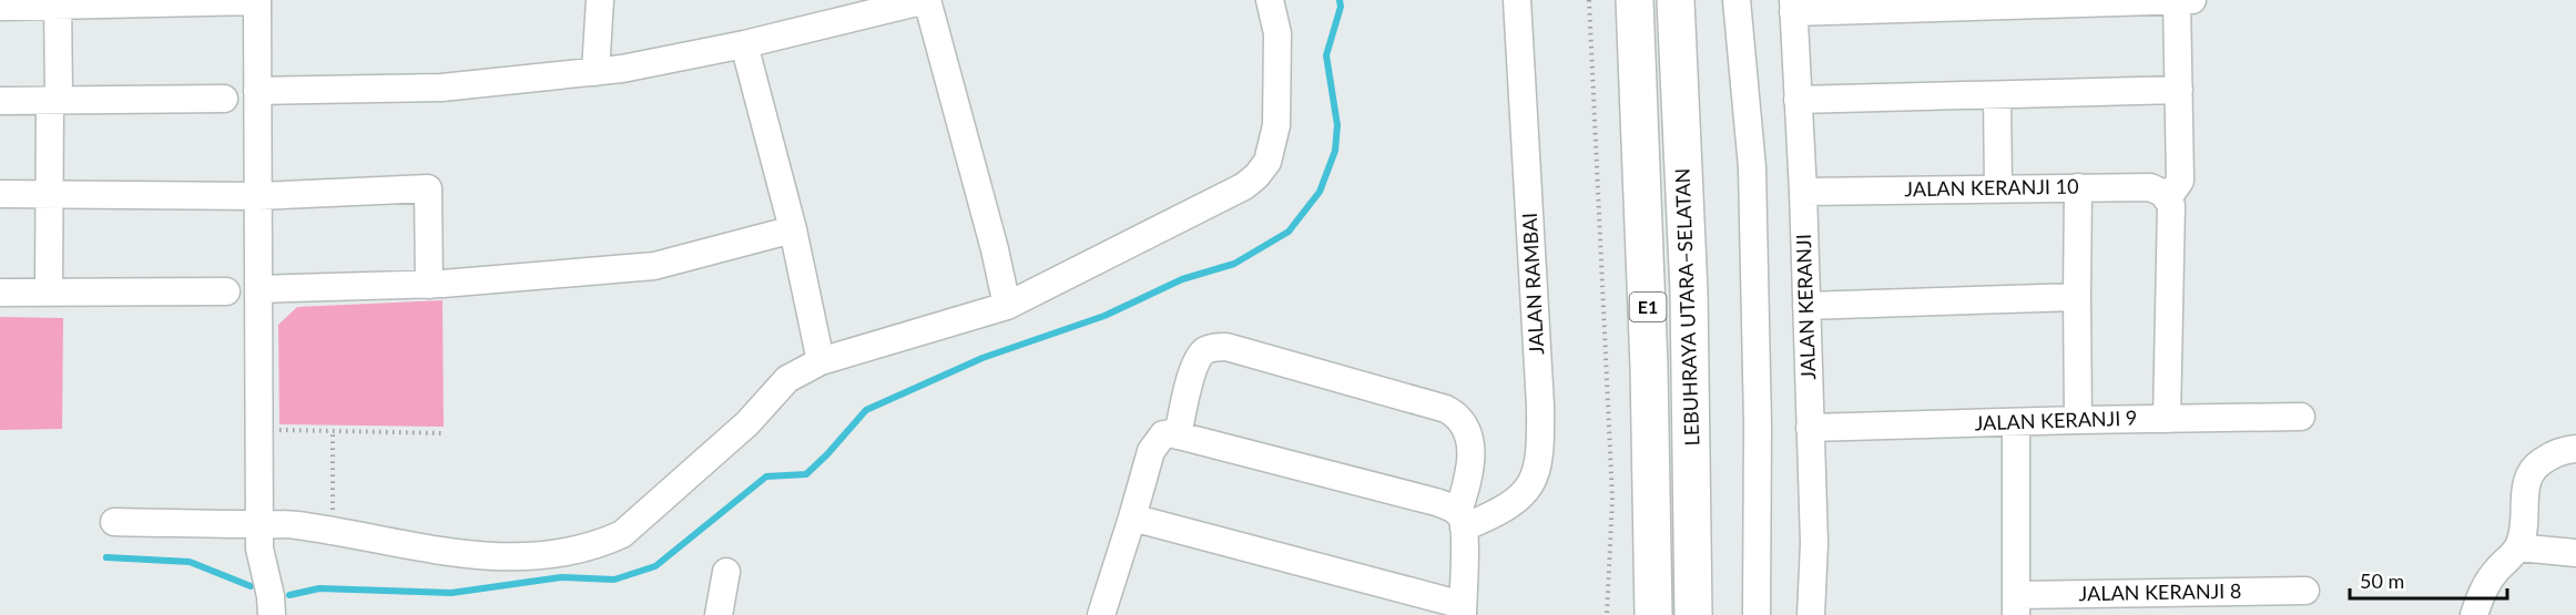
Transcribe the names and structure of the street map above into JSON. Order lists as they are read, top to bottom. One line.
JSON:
{"streets":{"highway":["E1","LEBUHRAYA UTARA–SELATAN"],"street":["JALAN KERANJI 10","JALAN RAMBAI","JALAN KERANJI","JALAN KERANJI 9","JALAN KERANJI 8"]},"crossings":[["JALAN KERANJI 10","JALAN KERANJI"],["JALAN KERANJI","JALAN KERANJI 9"]],"scale_bar":"50 m"}
